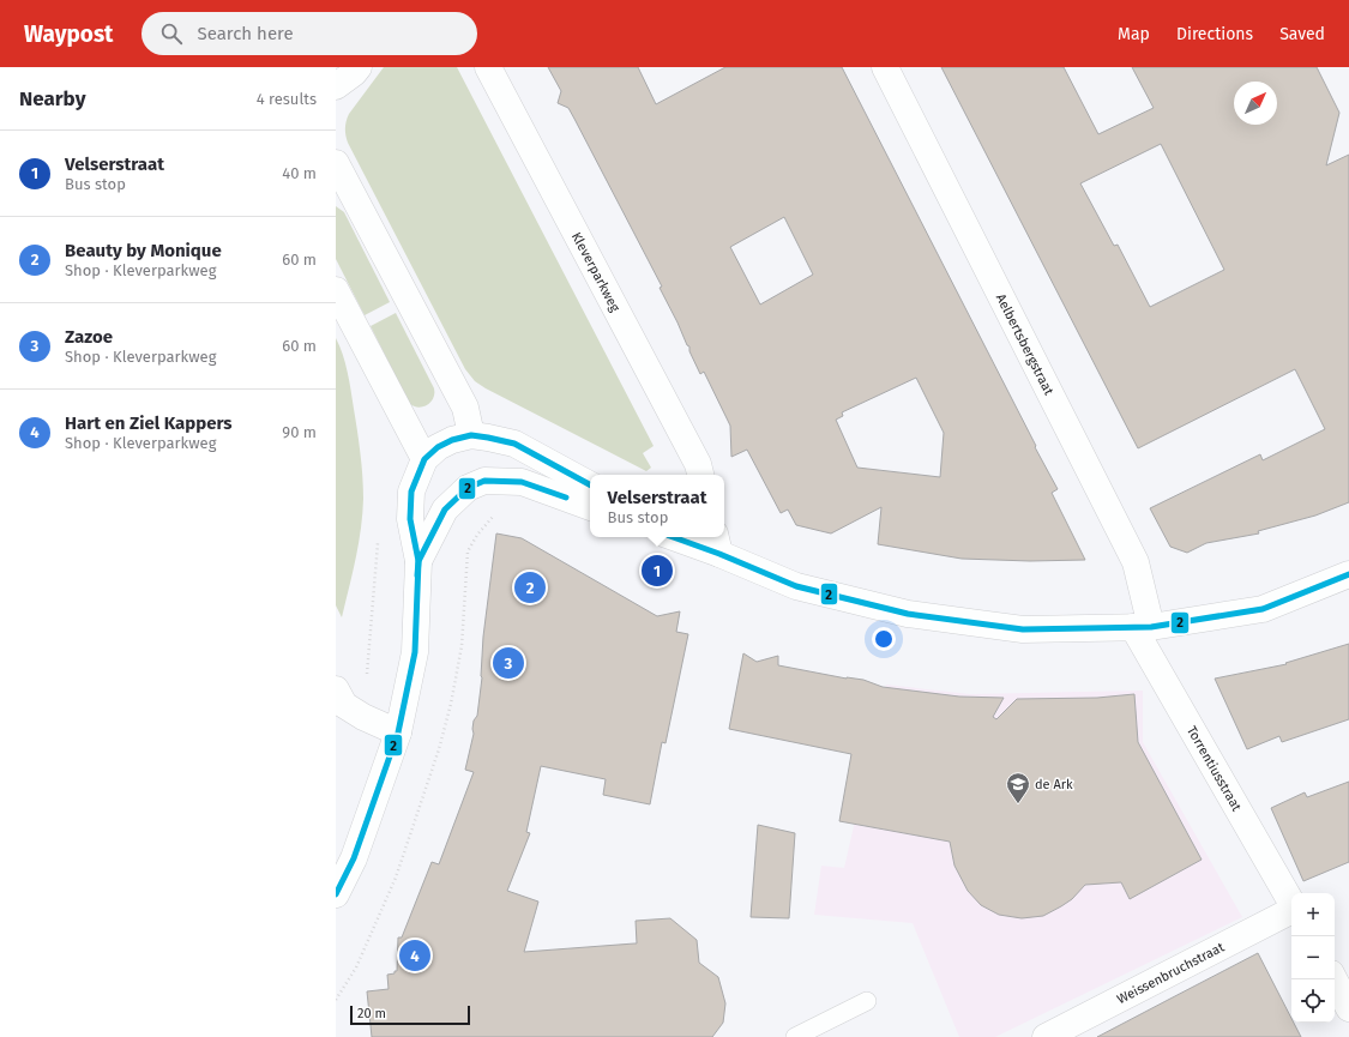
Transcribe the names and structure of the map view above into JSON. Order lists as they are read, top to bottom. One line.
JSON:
{"streets":{"street":["Kleverparkweg","Aelbertsbergstraat","Torrentiusstraat","Weissenbruchstraat"]},"crossings":[["Aelbertsbergstraat","Torrentiusstraat"]],"places":{"school or university":["de Ark"]},"lines":["transit line 2"],"scale_bar":"20 m","north":"top right","page":{"header":"Waypost","search":"Search here","nav":["Map","Directions","Saved"],"heading":["Nearby","4 results"],"list":[{"mark":"1","name":"Velserstraat","note":"Bus stop","value":"40 m"},{"mark":"2","name":"Beauty by Monique","note":"Shop · Kleverparkweg","value":"60 m"},{"mark":"3","name":"Zazoe","note":"Shop · Kleverparkweg","value":"60 m"},{"mark":"4","name":"Hart en Ziel Kappers","note":"Shop · Kleverparkweg","value":"90 m"}],"popup":["Velserstraat","Bus stop"],"pins":["1","2","3","4"],"map_buttons":["+","−"],"scale":"20 m"}}
